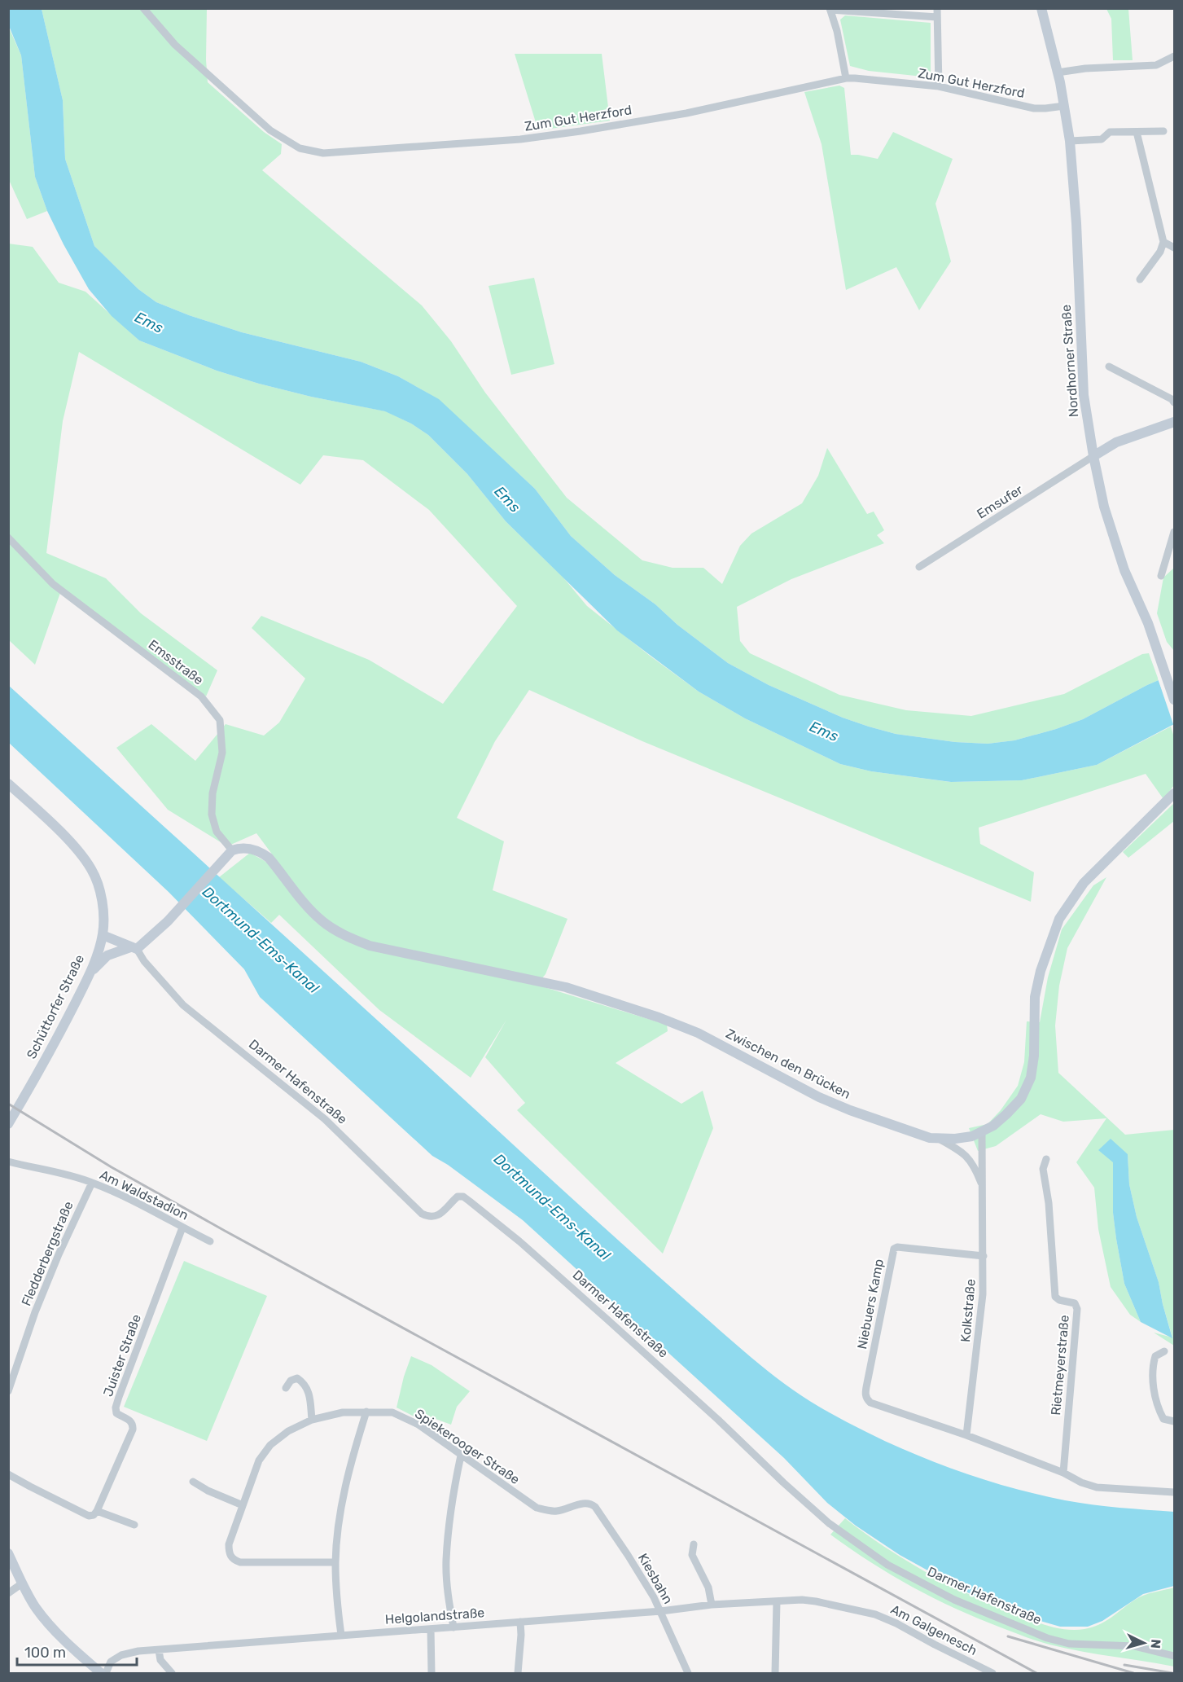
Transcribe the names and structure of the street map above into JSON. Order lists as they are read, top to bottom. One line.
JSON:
{"streets":{"street":["Zum Gut Herzford","Nordhorner Straße","Emsufer","Emsstraße","Schüttorfer Straße","Zwischen den Brücken","Darmer Hafenstraße","Am Waldstadion","Fledderbergstraße","Niebuers Kamp","Kolkstraße","Juister Straße","Rietmeyerstraße","Spiekerooger Straße","Kiesbahn","Helgolandstraße","Am Galgenesch"]},"crossings":[["Zum Gut Herzford","Nordhorner Straße"],["Nordhorner Straße","Emsufer"],["Emsstraße","Zwischen den Brücken"],["Zwischen den Brücken","Kolkstraße"],["Am Waldstadion","Fledderbergstraße"],["Am Waldstadion","Juister Straße"],["Niebuers Kamp","Kolkstraße"],["Spiekerooger Straße","Kiesbahn"],["Kiesbahn","Helgolandstraße"],["Helgolandstraße","Am Galgenesch"]],"water":["Ems","Dortmund-Ems-Kanal"],"scale_bar":"100 m","north":"right"}
